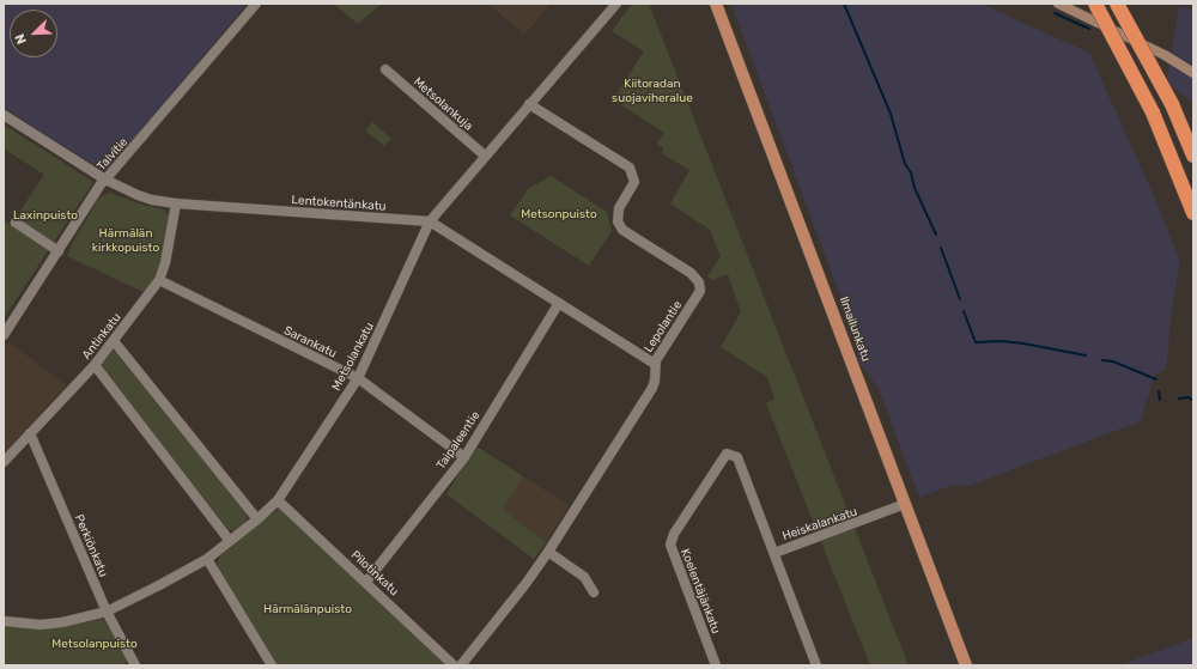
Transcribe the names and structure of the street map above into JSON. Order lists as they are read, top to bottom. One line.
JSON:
{"streets":{"main road":["Ilmailunkatu"],"street":["Metsolankuja","Talvitie","Lentokentänkatu","Lepolantie","Antinkatu","Sarankatu","Metsolankatu","Taipaleentie","Heiskalankatu","Perkiönkatu","Pilotinkatu","Koelentäjänkatu"]},"crossings":[["Metsolankuja","Metsolankatu"],["Talvitie","Lentokentänkatu"],["Lentokentänkatu","Lepolantie"],["Lentokentänkatu","Antinkatu"],["Lentokentänkatu","Metsolankatu"],["Lentokentänkatu","Taipaleentie"],["Lepolantie","Metsolankatu"],["Ilmailunkatu","Heiskalankatu"],["Antinkatu","Sarankatu"],["Antinkatu","Perkiönkatu"],["Sarankatu","Metsolankatu"],["Sarankatu","Taipaleentie"],["Metsolankatu","Perkiönkatu"],["Metsolankatu","Pilotinkatu"],["Taipaleentie","Pilotinkatu"],["Heiskalankatu","Koelentäjänkatu"]],"parks":["Kiitoradan suojaviheralue","Metsonpuisto","Laxinpuisto","Härmälän kirkkopuisto","Härmälänpuisto","Metsolanpuisto"],"north":"bottom left"}
